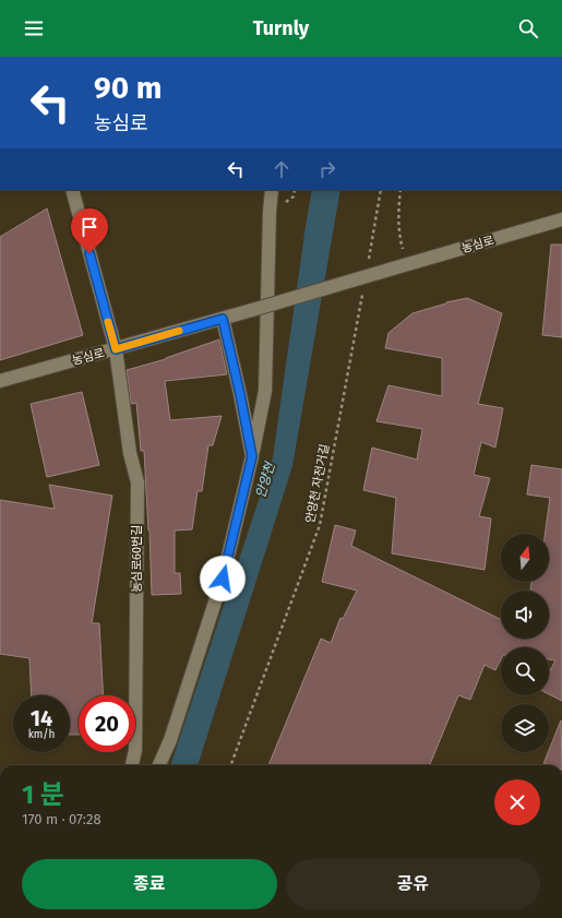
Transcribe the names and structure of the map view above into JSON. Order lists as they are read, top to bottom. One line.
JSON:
{"streets":{"street":["농심로","농심로60번길"],"path":["안양천 자전거길"]},"crossings":[["농심로","농심로60번길"]],"water":["안양천"],"north":"top","page":{"header":"Turnly","turn":["90 m","농심로"],"speed":"14 km/h","limit":"20","heading":["1 분","170 m · 07:28"],"buttons":["종료","공유"]}}
